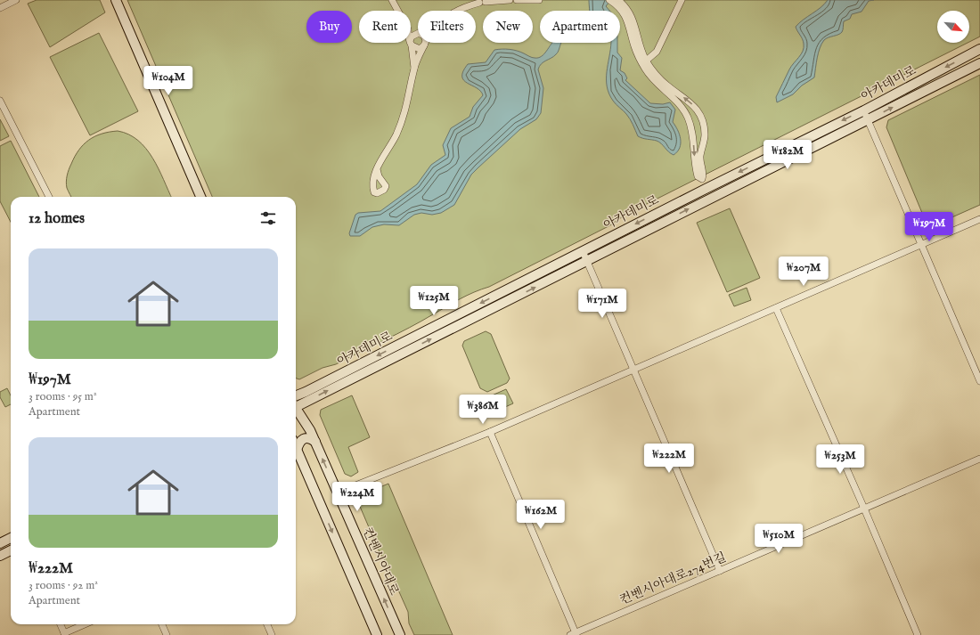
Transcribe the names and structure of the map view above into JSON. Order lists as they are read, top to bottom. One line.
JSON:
{"streets":{"main road":["아카데미로","컨벤시아대로"],"street":["컨벤시아대로274번길"]},"north":"bottom right","page":{"chip":["Buy","Rent","Filters","New","Apartment"],"price":["₩104M","₩182M","₩197M","₩207M","₩125M","₩171M","₩386M","₩222M","₩253M","₩224M","₩162M","₩510M"],"heading":"12 homes","list":[{"name":"₩197M","note":"3 rooms · 95 m² · Apartment"},{"name":"₩222M","note":"3 rooms · 92 m² · Apartment"}]}}
